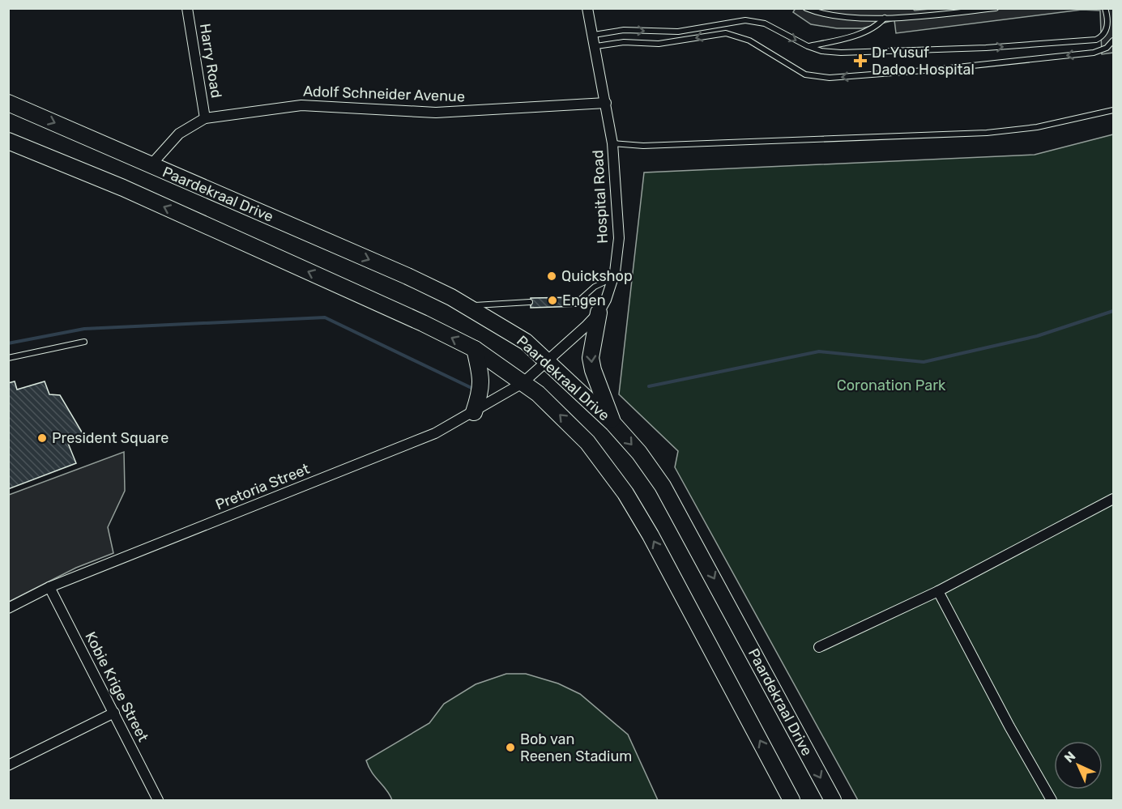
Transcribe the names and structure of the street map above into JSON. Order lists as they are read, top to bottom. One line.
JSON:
{"streets":{"main road":["Paardekraal Drive"],"street":["Harry Road","Adolf Schneider Avenue","Hospital Road","Pretoria Street","Kobie Krige Street"]},"crossings":[["Harry Road","Adolf Schneider Avenue"],["Adolf Schneider Avenue","Paardekraal Drive"],["Adolf Schneider Avenue","Hospital Road"],["Paardekraal Drive","Hospital Road"],["Paardekraal Drive","Pretoria Street"],["Hospital Road","Pretoria Street"],["Pretoria Street","Kobie Krige Street"]],"parks":["Coronation Park"],"places":{"health":["Dr Yusuf Dadoo Hospital"],"other":["Quickshop","Engen","President Square","Bob van Reenen Stadium"]},"north":"top left"}
